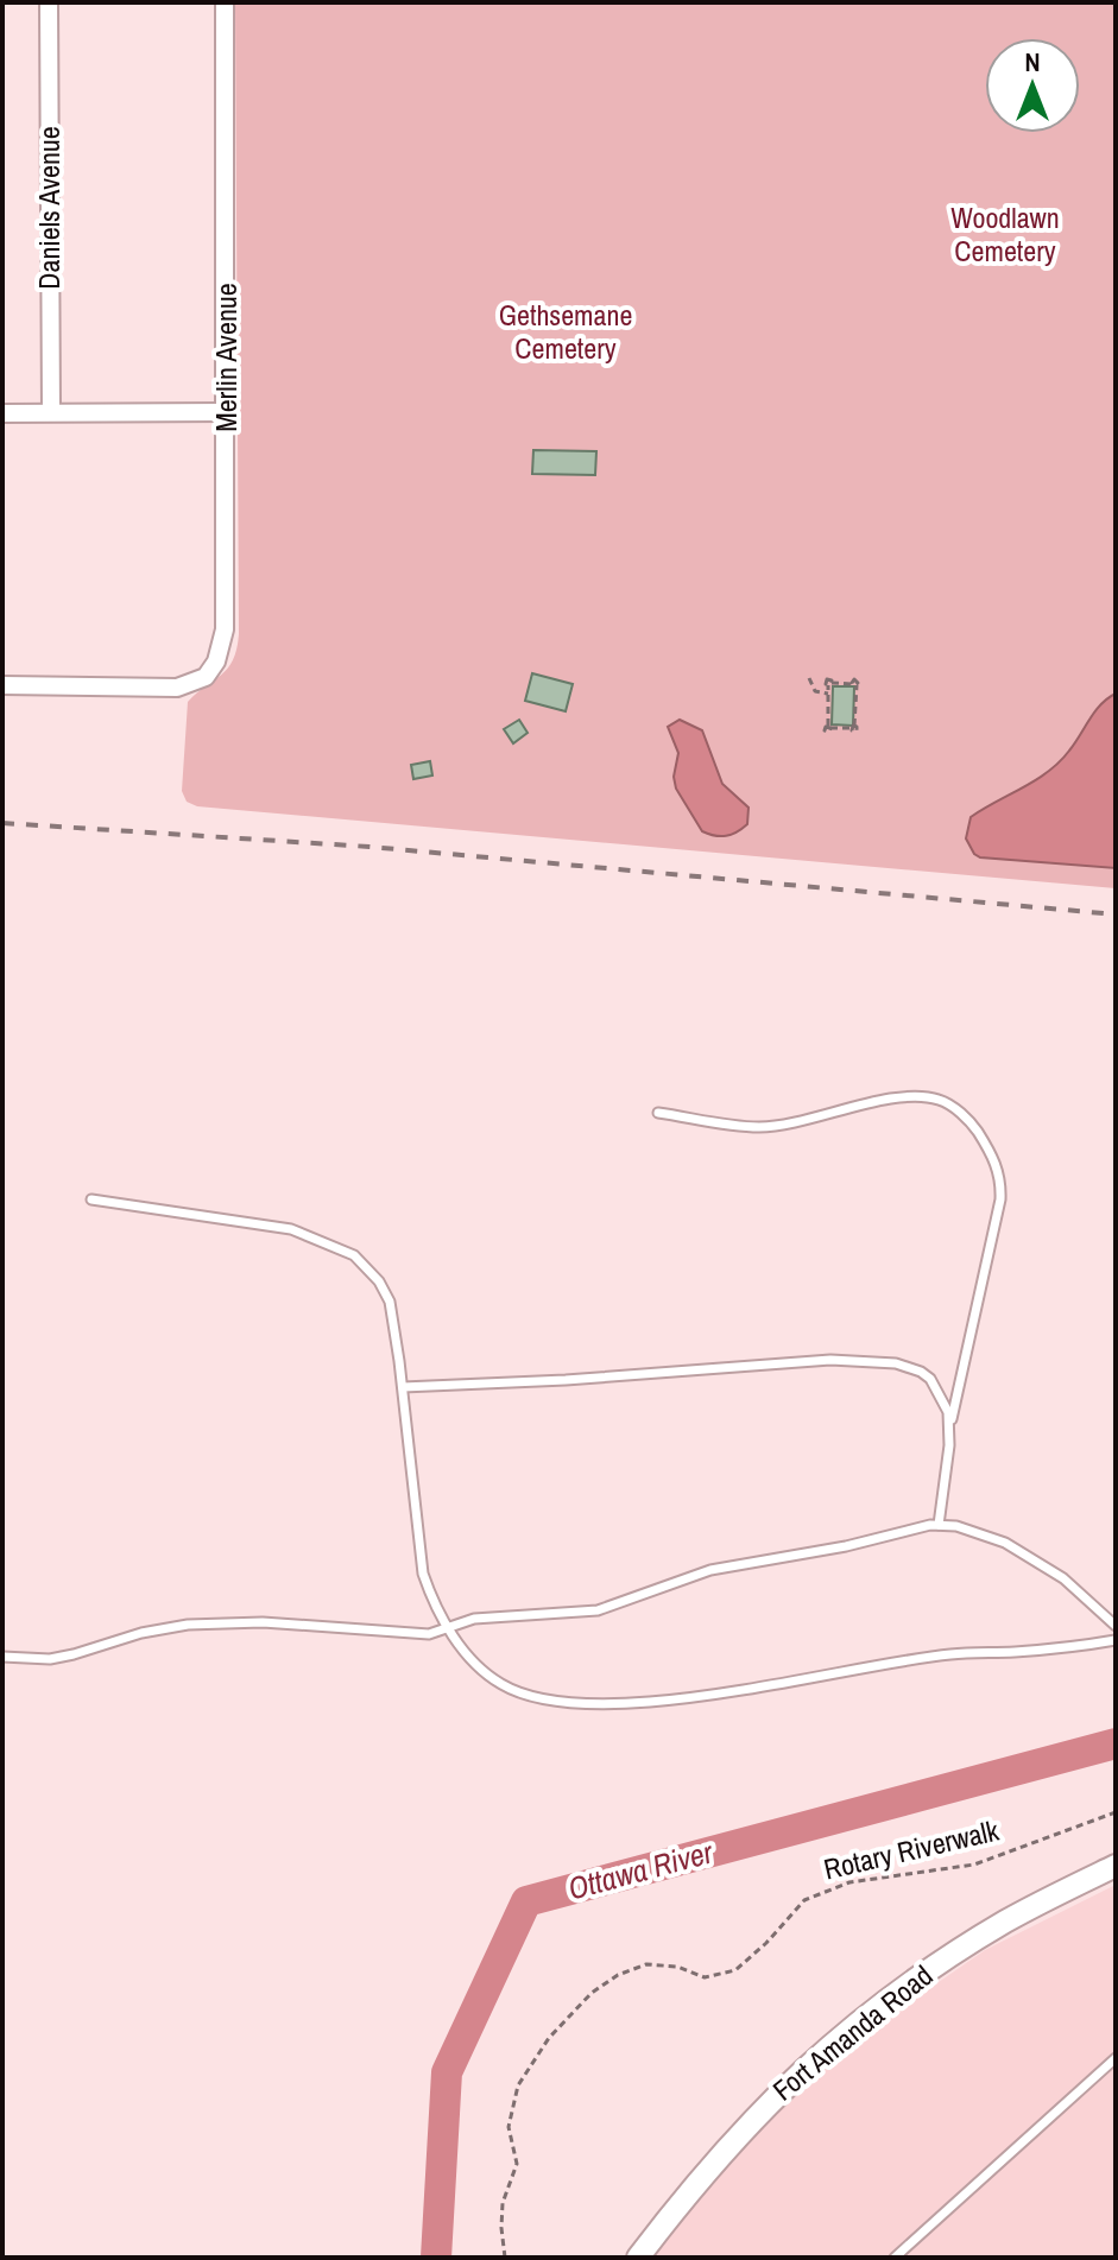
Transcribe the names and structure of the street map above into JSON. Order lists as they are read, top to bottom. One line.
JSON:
{"streets":{"street":["Daniels Avenue","Merlin Avenue","Fort Amanda Road"],"path":["Rotary Riverwalk"]},"water":["Ottawa River"],"parks":["Woodlawn Cemetery","Gethsemane Cemetery"],"north":"top"}
